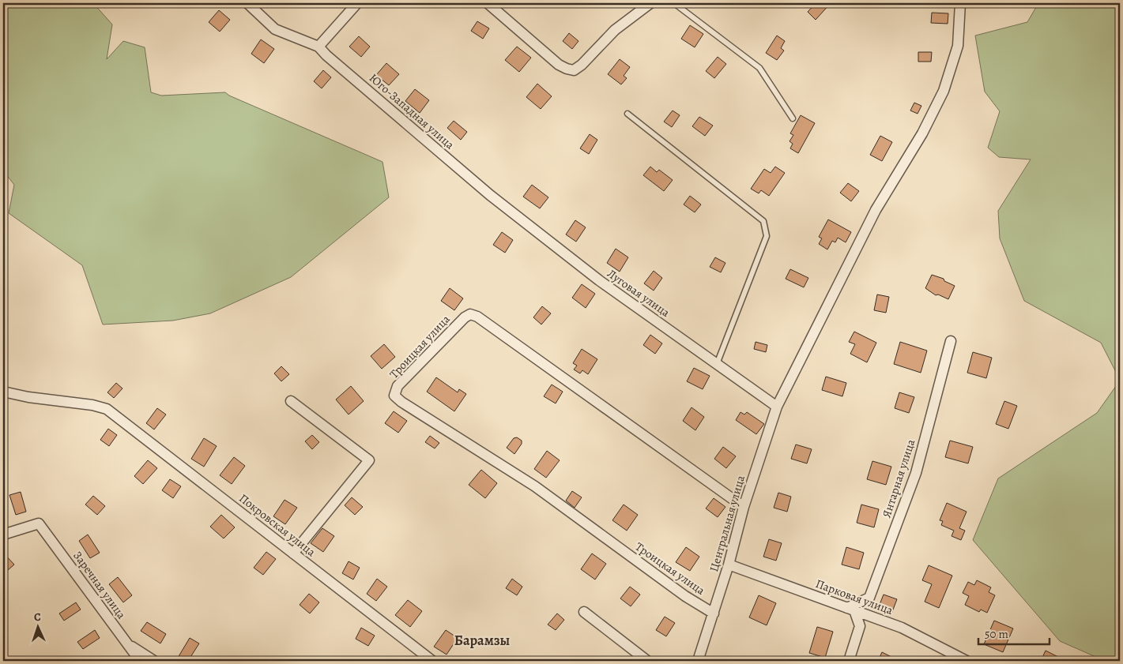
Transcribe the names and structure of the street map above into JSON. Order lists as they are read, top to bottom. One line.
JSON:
{"streets":{"street":["Юго-Западная улица","Луговая улица","Троицкая улица","Янтарная улица","Центральная улица","Покровская улица","Заречная улица","Парковая улица"]},"crossings":[["Юго-Западная улица","Луговая улица"],["Луговая улица","Центральная улица"],["Троицкая улица","Центральная улица"],["Янтарная улица","Парковая улица"],["Центральная улица","Парковая улица"]],"districts":["Барамзы"],"scale_bar":"50 m","north":"top"}
